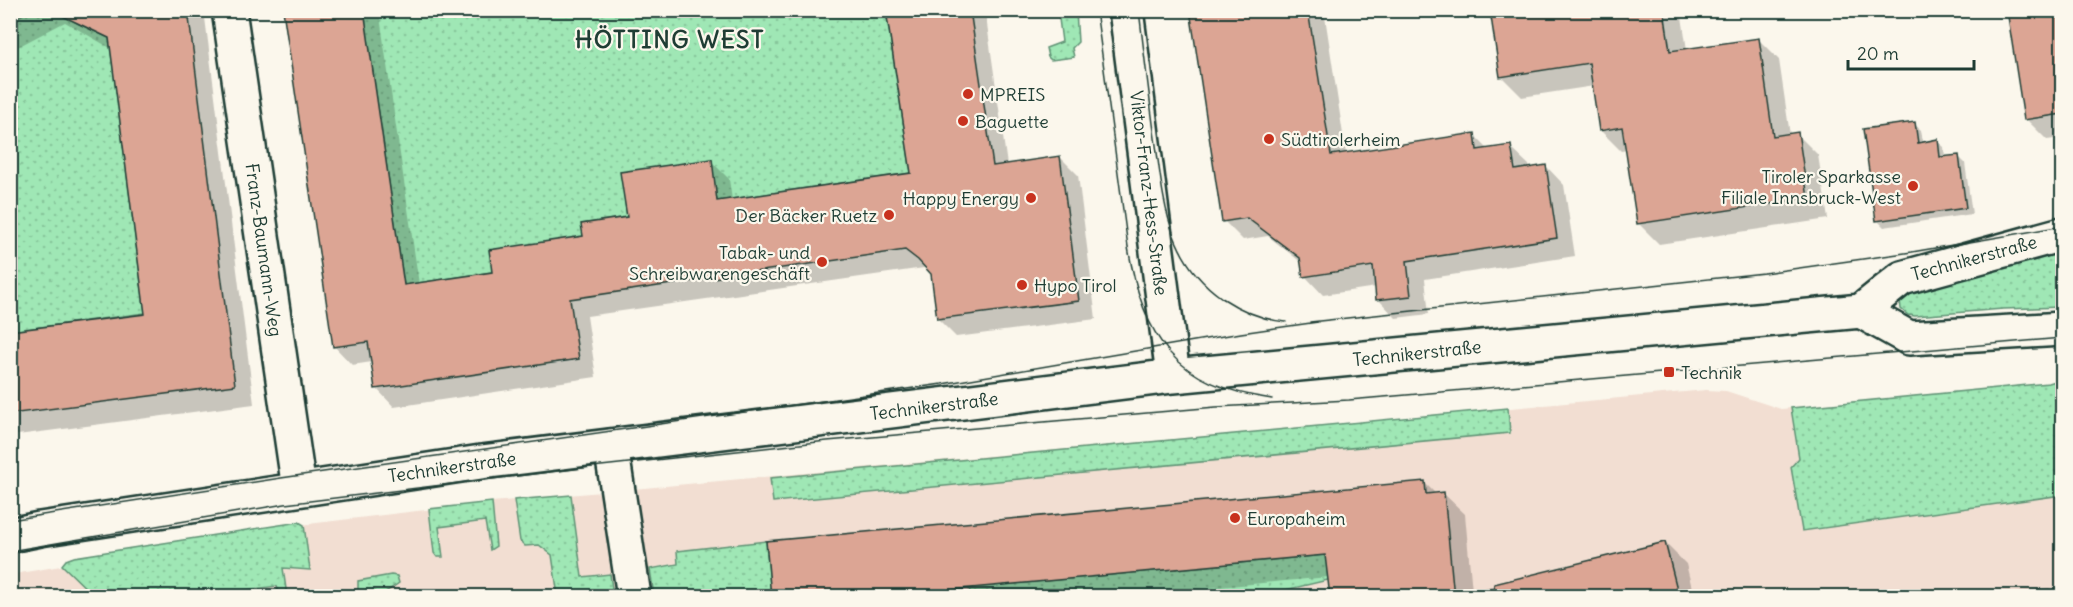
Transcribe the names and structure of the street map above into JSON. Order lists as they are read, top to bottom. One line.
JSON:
{"streets":{"street":["Viktor-Franz-Hess-Straße","Franz-Baumann-Weg","Technikerstraße"]},"crossings":[["Viktor-Franz-Hess-Straße","Technikerstraße"],["Franz-Baumann-Weg","Technikerstraße"]],"districts":["HÖTTING WEST"],"places":{"other":["MPREIS","Baguette","Südtirolerheim","Tiroler Sparkasse Filiale Innsbruck-West","Happy Energy","Der Bäcker Ruetz","Tabak- und Schreibwarengeschäft","Hypo Tirol","Europaheim"],"transit":["Technik"]},"scale_bar":"20 m"}
